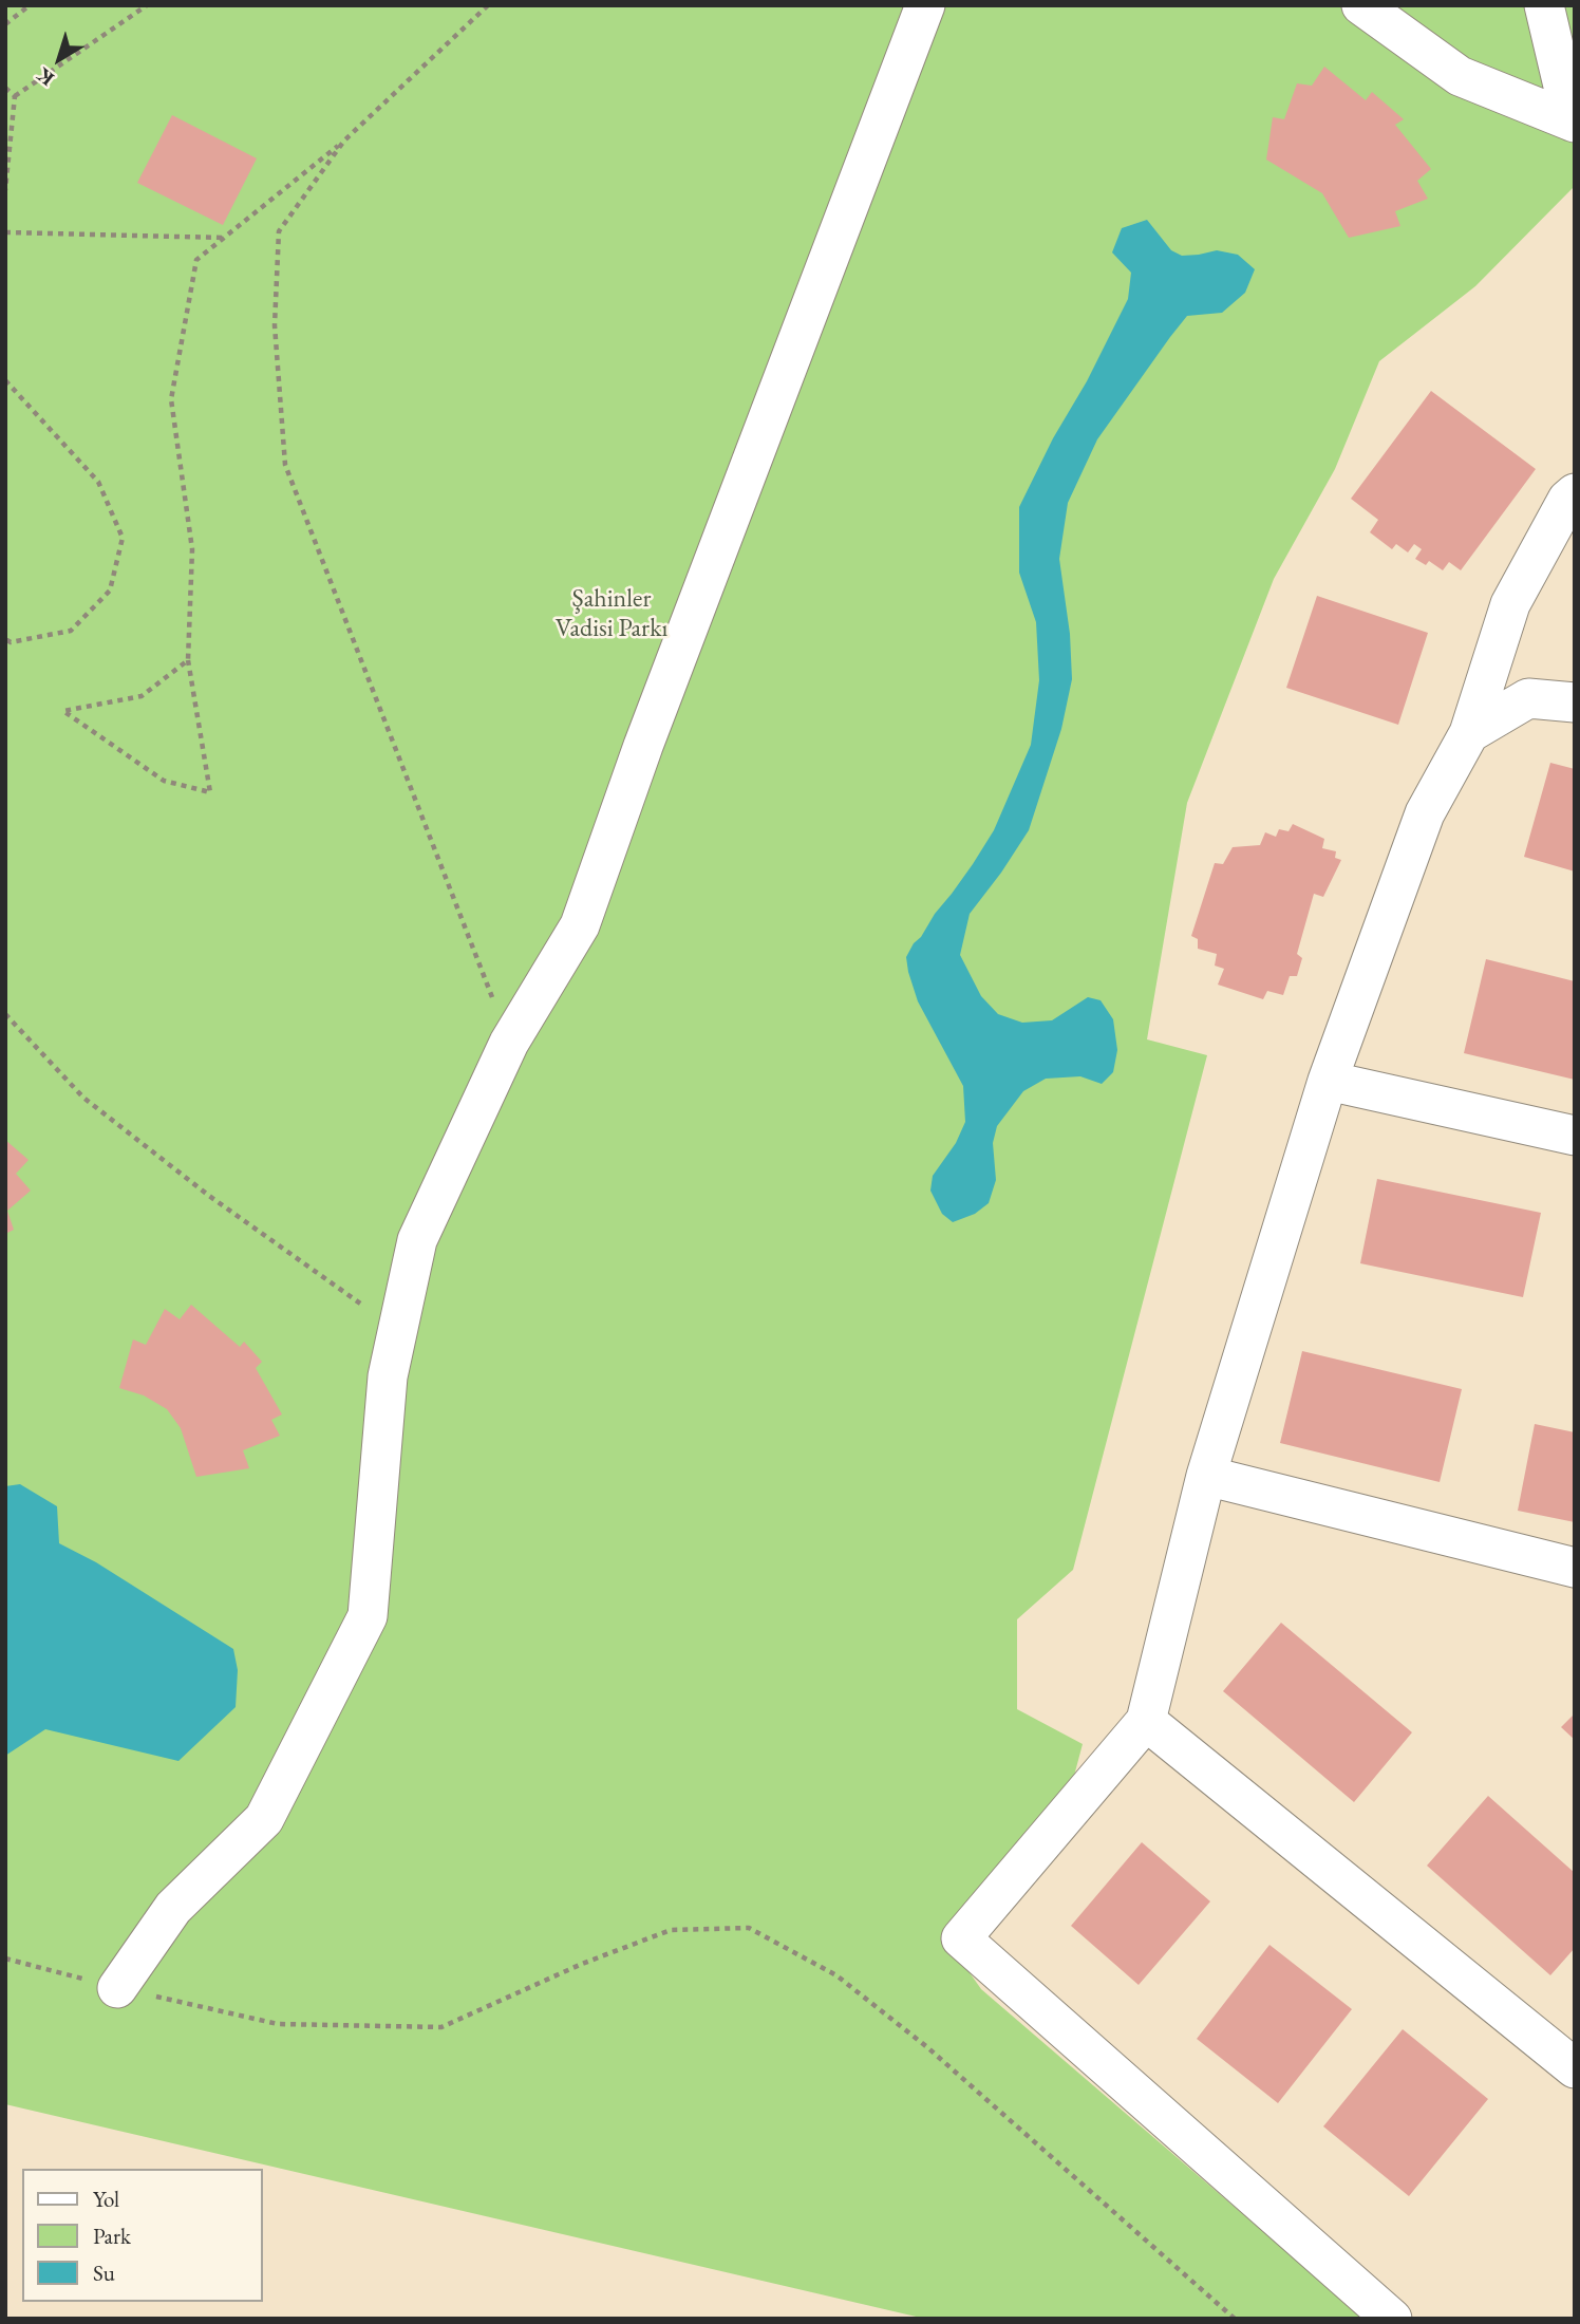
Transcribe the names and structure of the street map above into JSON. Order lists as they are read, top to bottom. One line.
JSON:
{"parks":["Şahinler Vadisi Parkı"],"legend":["Yol","Park","Su"],"north":"bottom left"}
